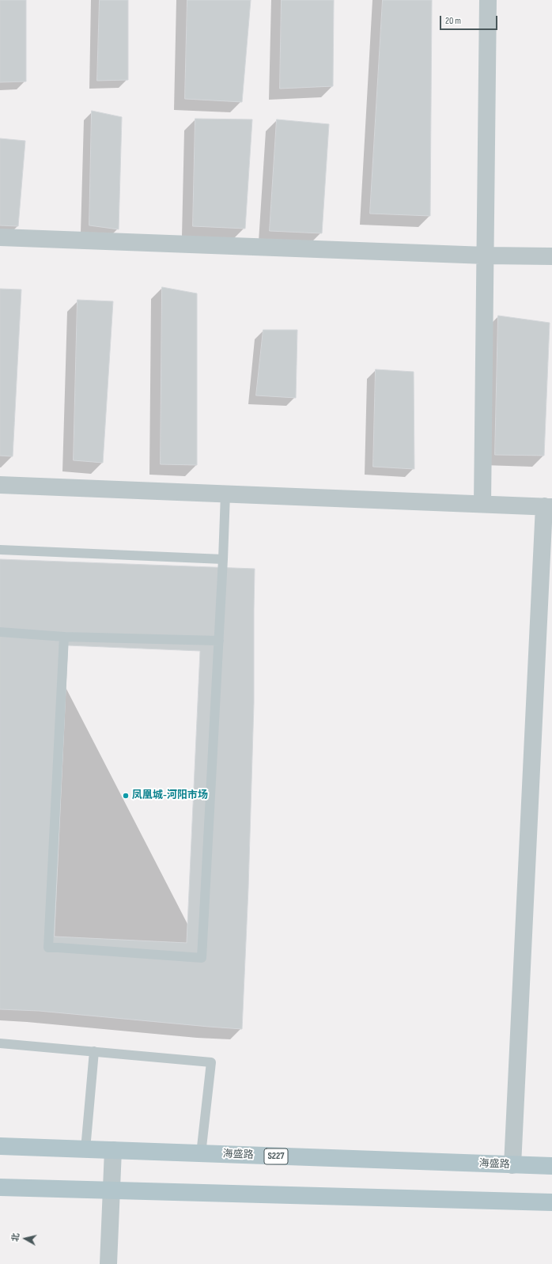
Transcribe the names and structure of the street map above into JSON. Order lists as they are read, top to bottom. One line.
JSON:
{"streets":{"main road":["海盛路","S227"]},"places":["凤凰城-河阳市场"],"scale_bar":"20 m","north":"left"}
